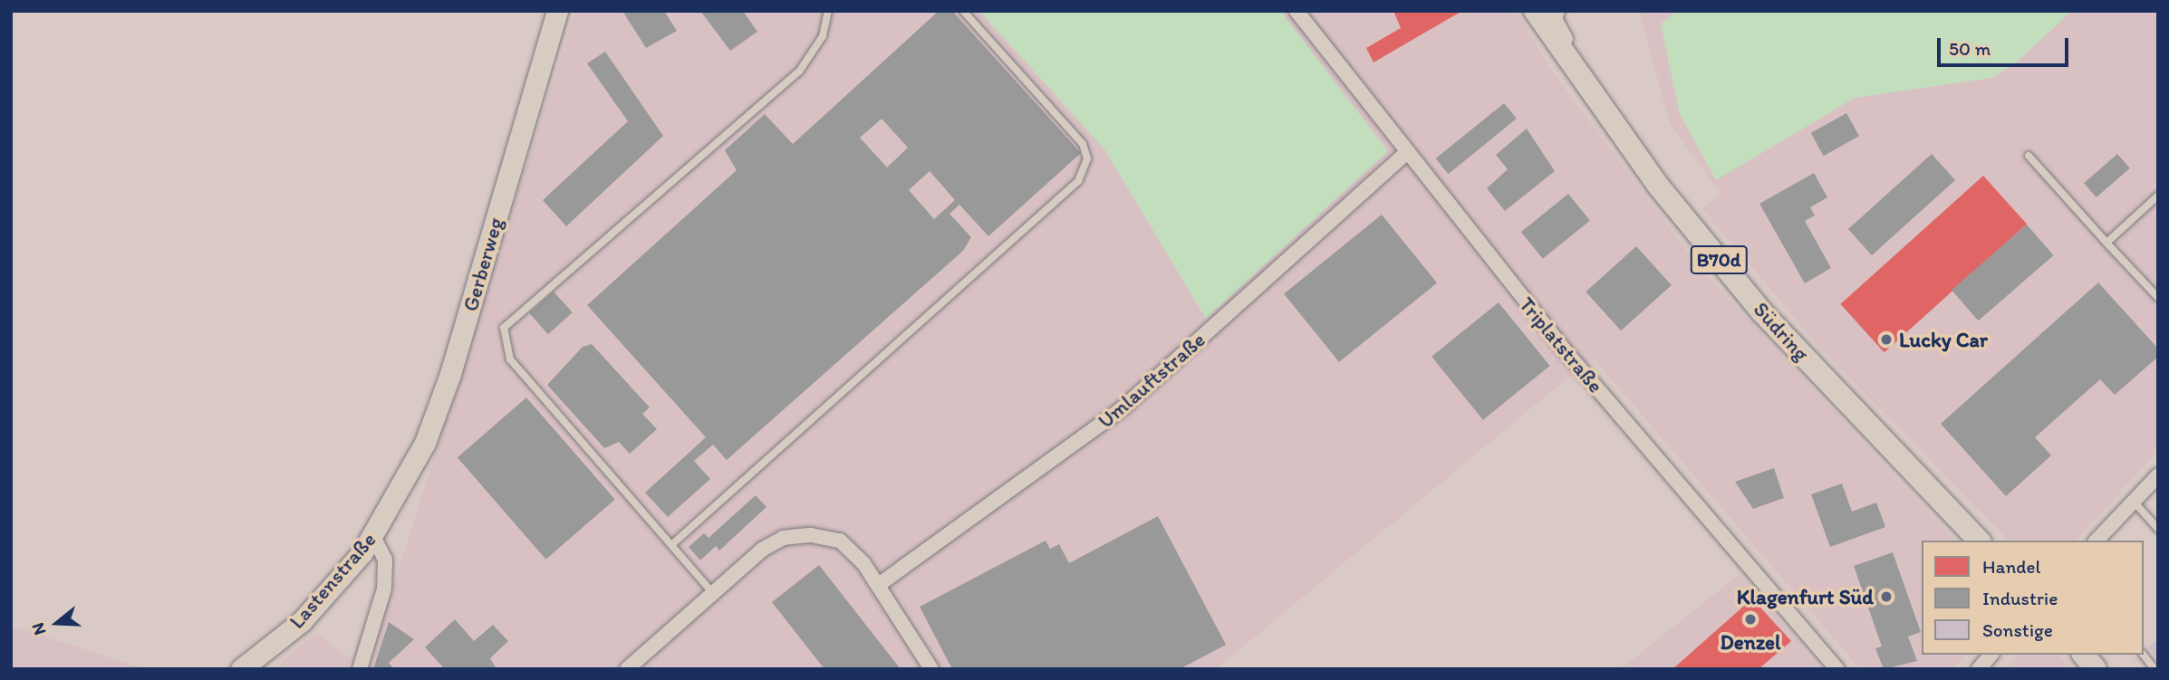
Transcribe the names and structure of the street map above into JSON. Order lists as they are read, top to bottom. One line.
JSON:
{"streets":{"main road":["B70d","Südring"],"street":["Gerberweg","Triplatstraße","Umlauftstraße","Lastenstraße"]},"crossings":[["Gerberweg","Lastenstraße"],["Triplatstraße","Umlauftstraße"]],"places":["Lucky Car","Klagenfurt Süd","Denzel"],"legend":["Handel","Industrie","Sonstige"],"scale_bar":"50 m","north":"left"}
